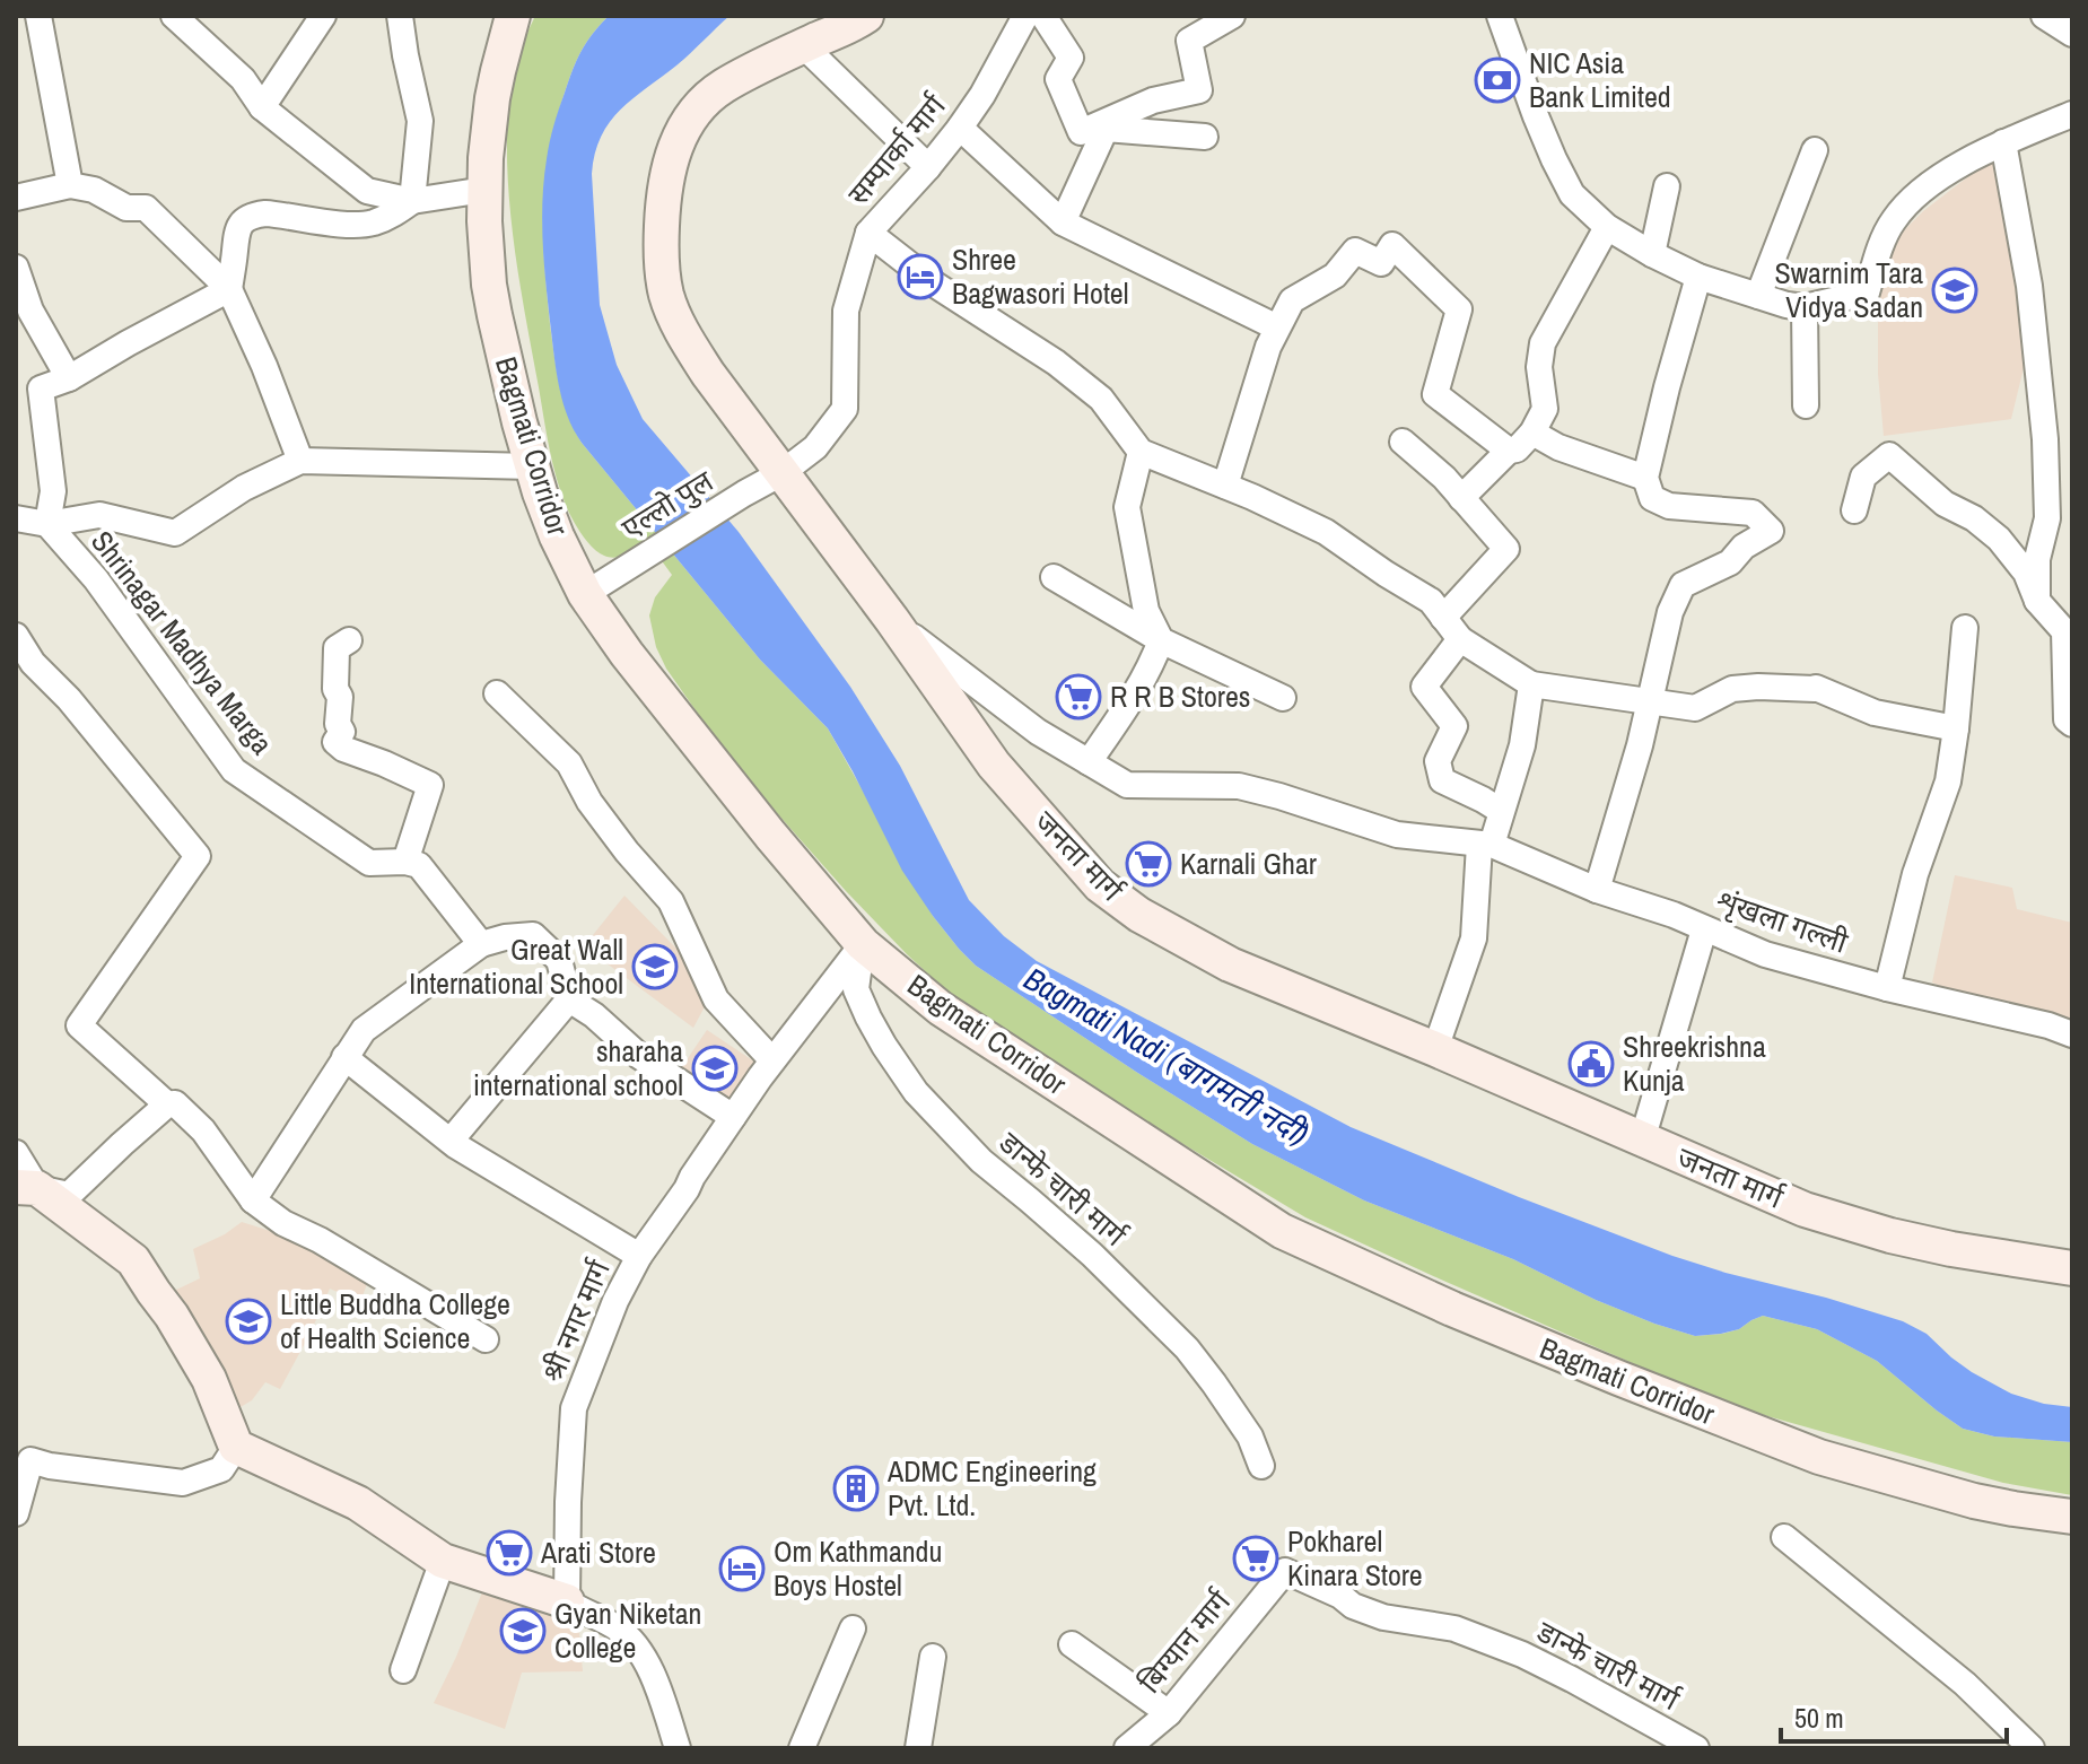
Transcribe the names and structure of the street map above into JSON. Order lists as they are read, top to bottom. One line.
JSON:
{"streets":{"main road":["Bagmati Corridor","जनता मार्ग"],"street":["सम्पार्का मार्ग","एल्लो पुल","Shrinagar Madhya Marga","शृंखला गल्ली","डान्फे चारी मार्ग","श्री नगर मार्ग","बिग्यान मार्ग"]},"crossings":[["सम्पार्का मार्ग","एल्लो पुल"],["सम्पार्का मार्ग","जनता मार्ग"],["Bagmati Corridor","एल्लो पुल"],["Bagmati Corridor","डान्फे चारी मार्ग"],["Bagmati Corridor","श्री नगर मार्ग"],["जनता मार्ग","शृंखला गल्ली"],["डान्फे चारी मार्ग","श्री नगर मार्ग"],["डान्फे चारी मार्ग","बिग्यान मार्ग"]],"water":["Bagmati Nadi (बागमती नदी)"],"places":{"bank":["NIC Asia Bank Limited"],"hotel":["Shree Bagwasori Hotel","Om Kathmandu Boys Hostel"],"school or university":["Swarnim Tara Vidya Sadan","Great Wall International School","sharaha international school","Little Buddha College of Health Science","Gyan Niketan College"],"supermarket":["R R B Stores","Karnali Ghar","Arati Store","Pokharel Kinara Store"],"public building":["Shreekrishna Kunja"],"building":["ADMC Engineering Pvt. Ltd."]},"scale_bar":"50 m"}
